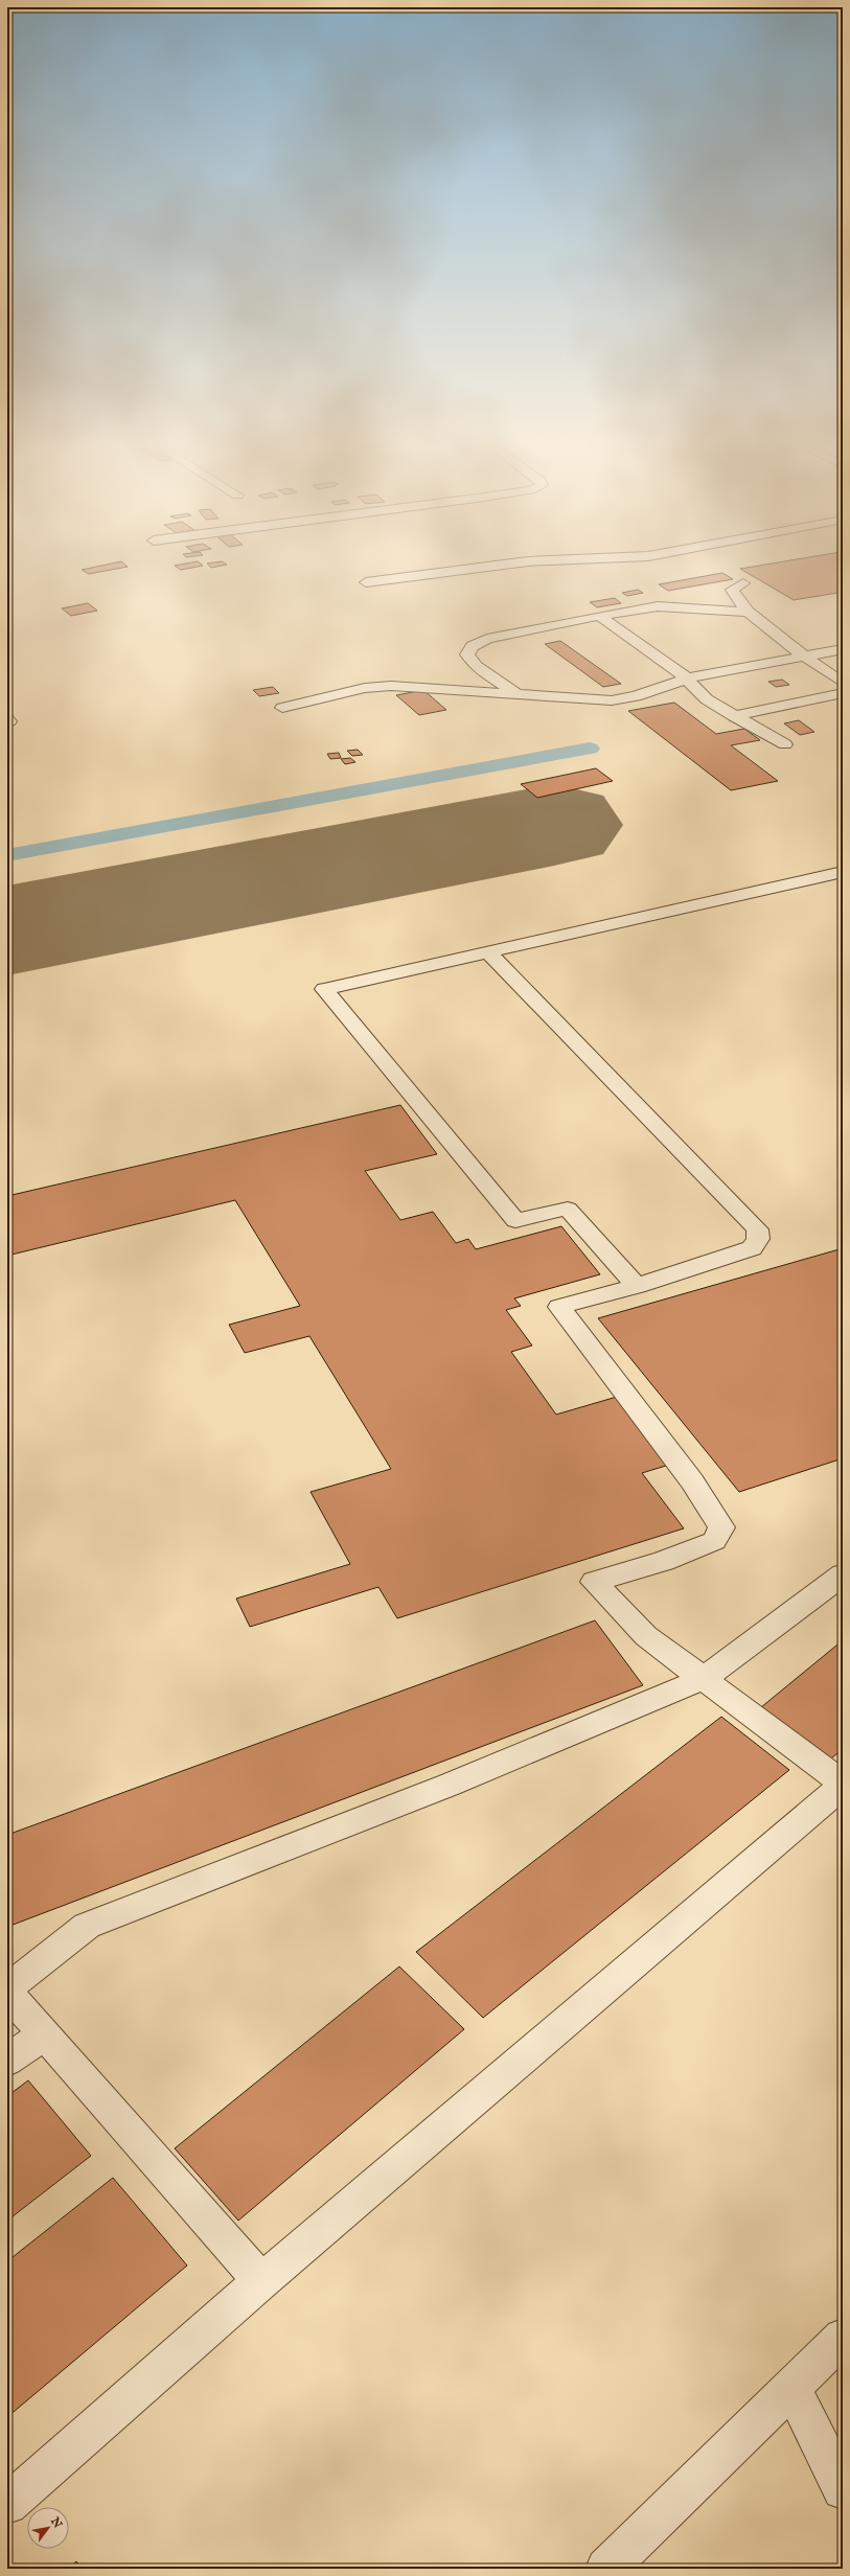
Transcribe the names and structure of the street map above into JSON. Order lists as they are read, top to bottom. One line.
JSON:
{"north":"top right"}
